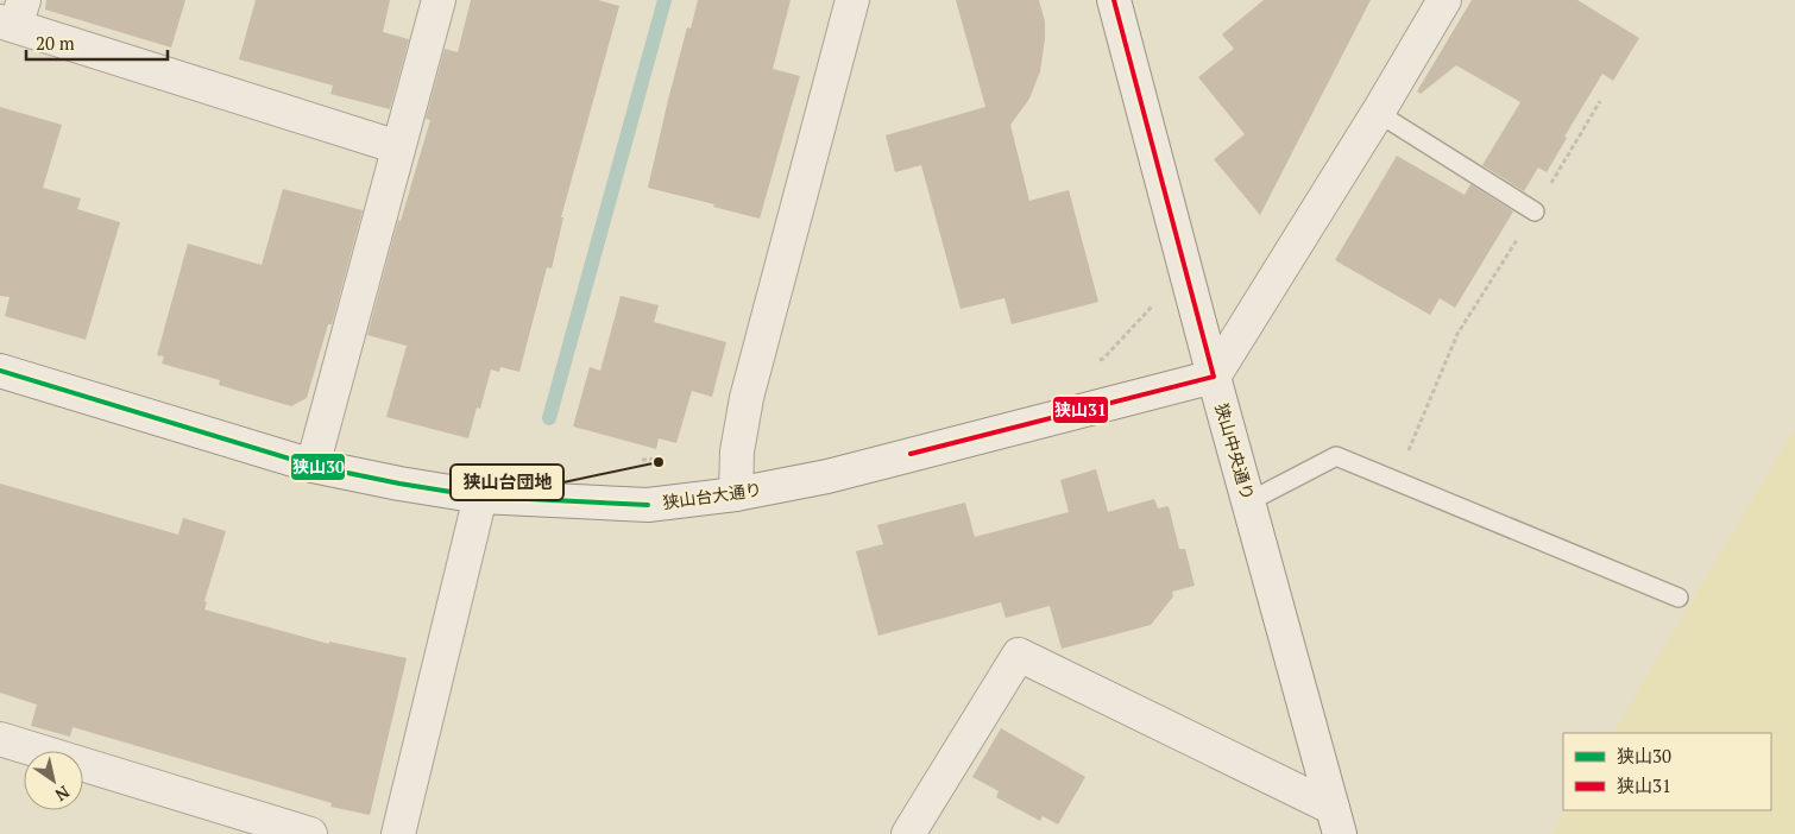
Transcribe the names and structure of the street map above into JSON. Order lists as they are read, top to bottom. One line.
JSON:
{"streets":{"street":["狭山中央通り","狭山台大通り"]},"crossings":[["狭山中央通り","狭山台大通り"]],"places":["狭山台団地"],"lines":["transit line 狭山31","transit line 狭山30"],"legend":["狭山30","狭山31"],"scale_bar":"20 m","north":"bottom right"}
